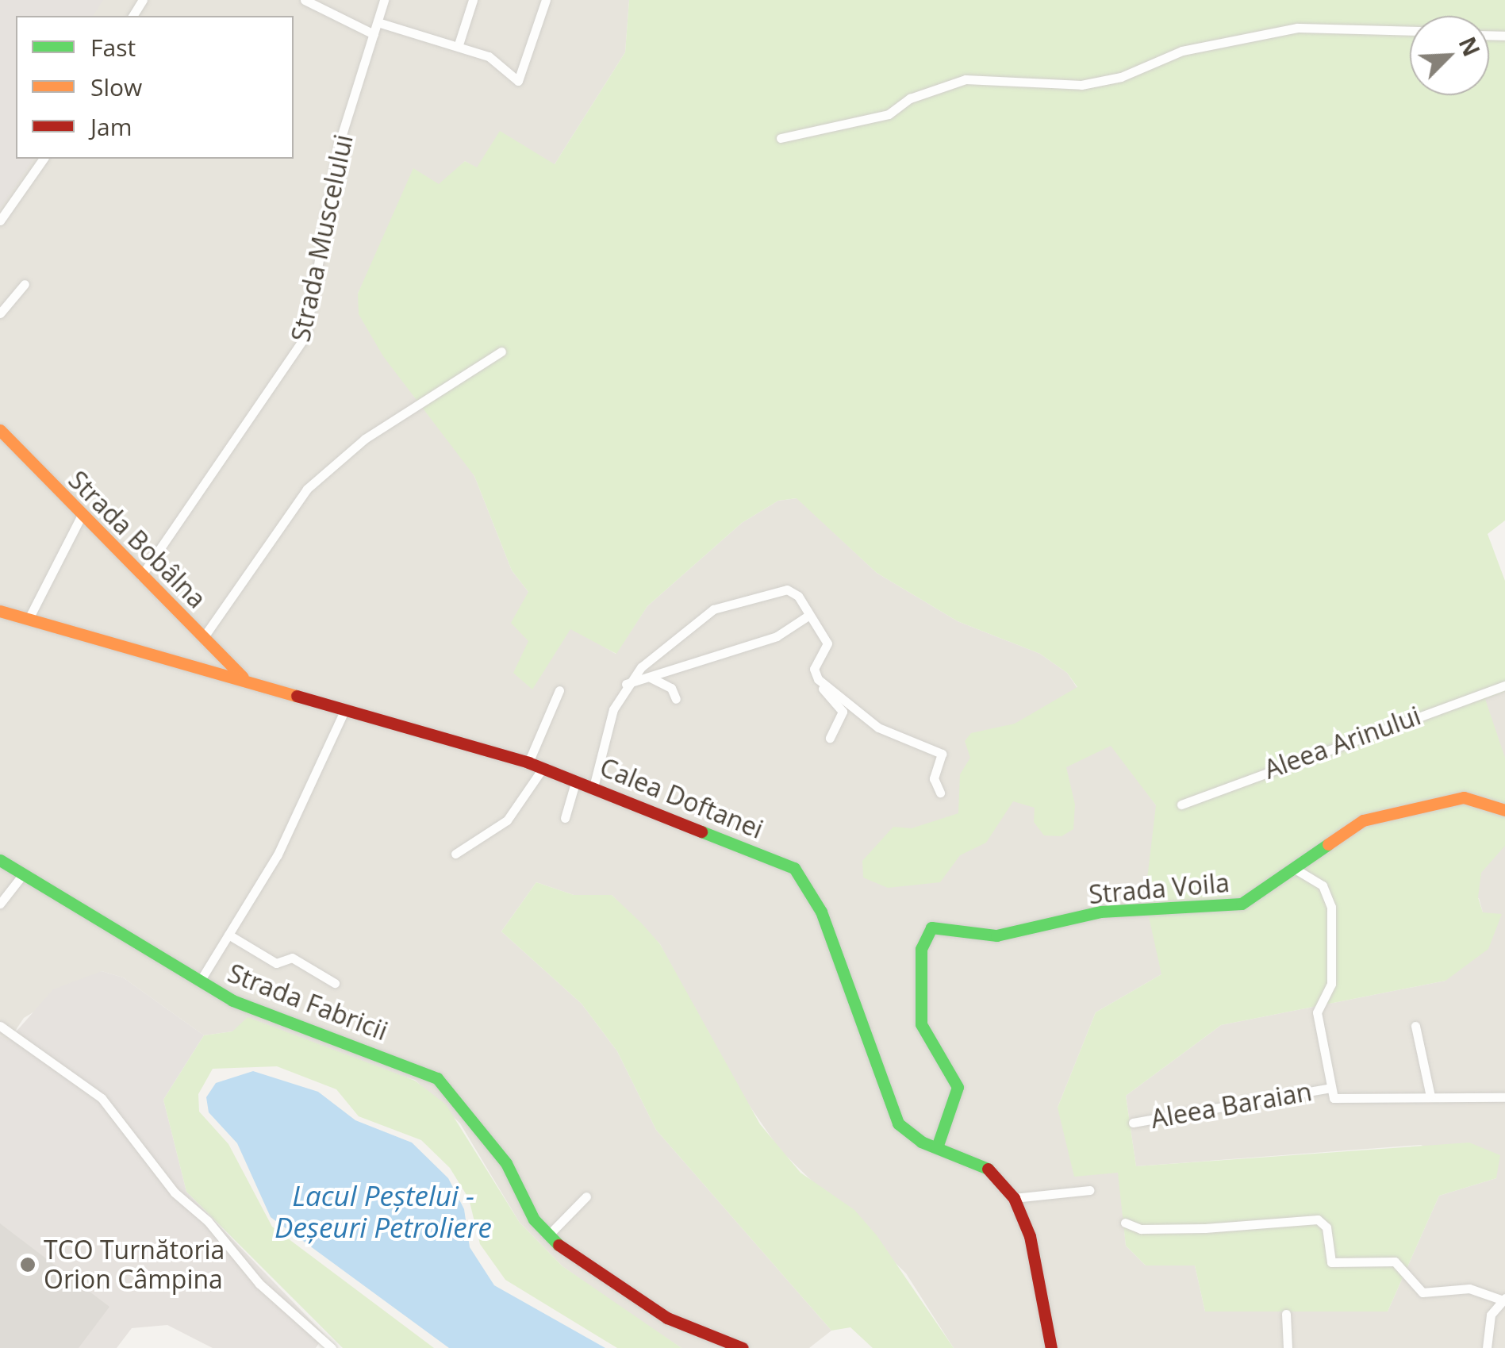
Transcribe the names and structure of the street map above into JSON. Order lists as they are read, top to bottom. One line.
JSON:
{"streets":{"main road":["Strada Bobâlna","Calea Doftanei","Strada Voila","Strada Fabricii"],"street":["Strada Muscelului","Aleea Arinului","Aleea Baraian"]},"crossings":[["Strada Muscelului","Strada Bobâlna"],["Strada Bobâlna","Calea Doftanei"],["Calea Doftanei","Strada Voila"]],"water":["Lacul Peștelui - Deșeuri Petroliere"],"places":["TCO Turnătoria Orion Câmpina"],"legend":["Fast","Slow","Jam"],"north":"top right"}
